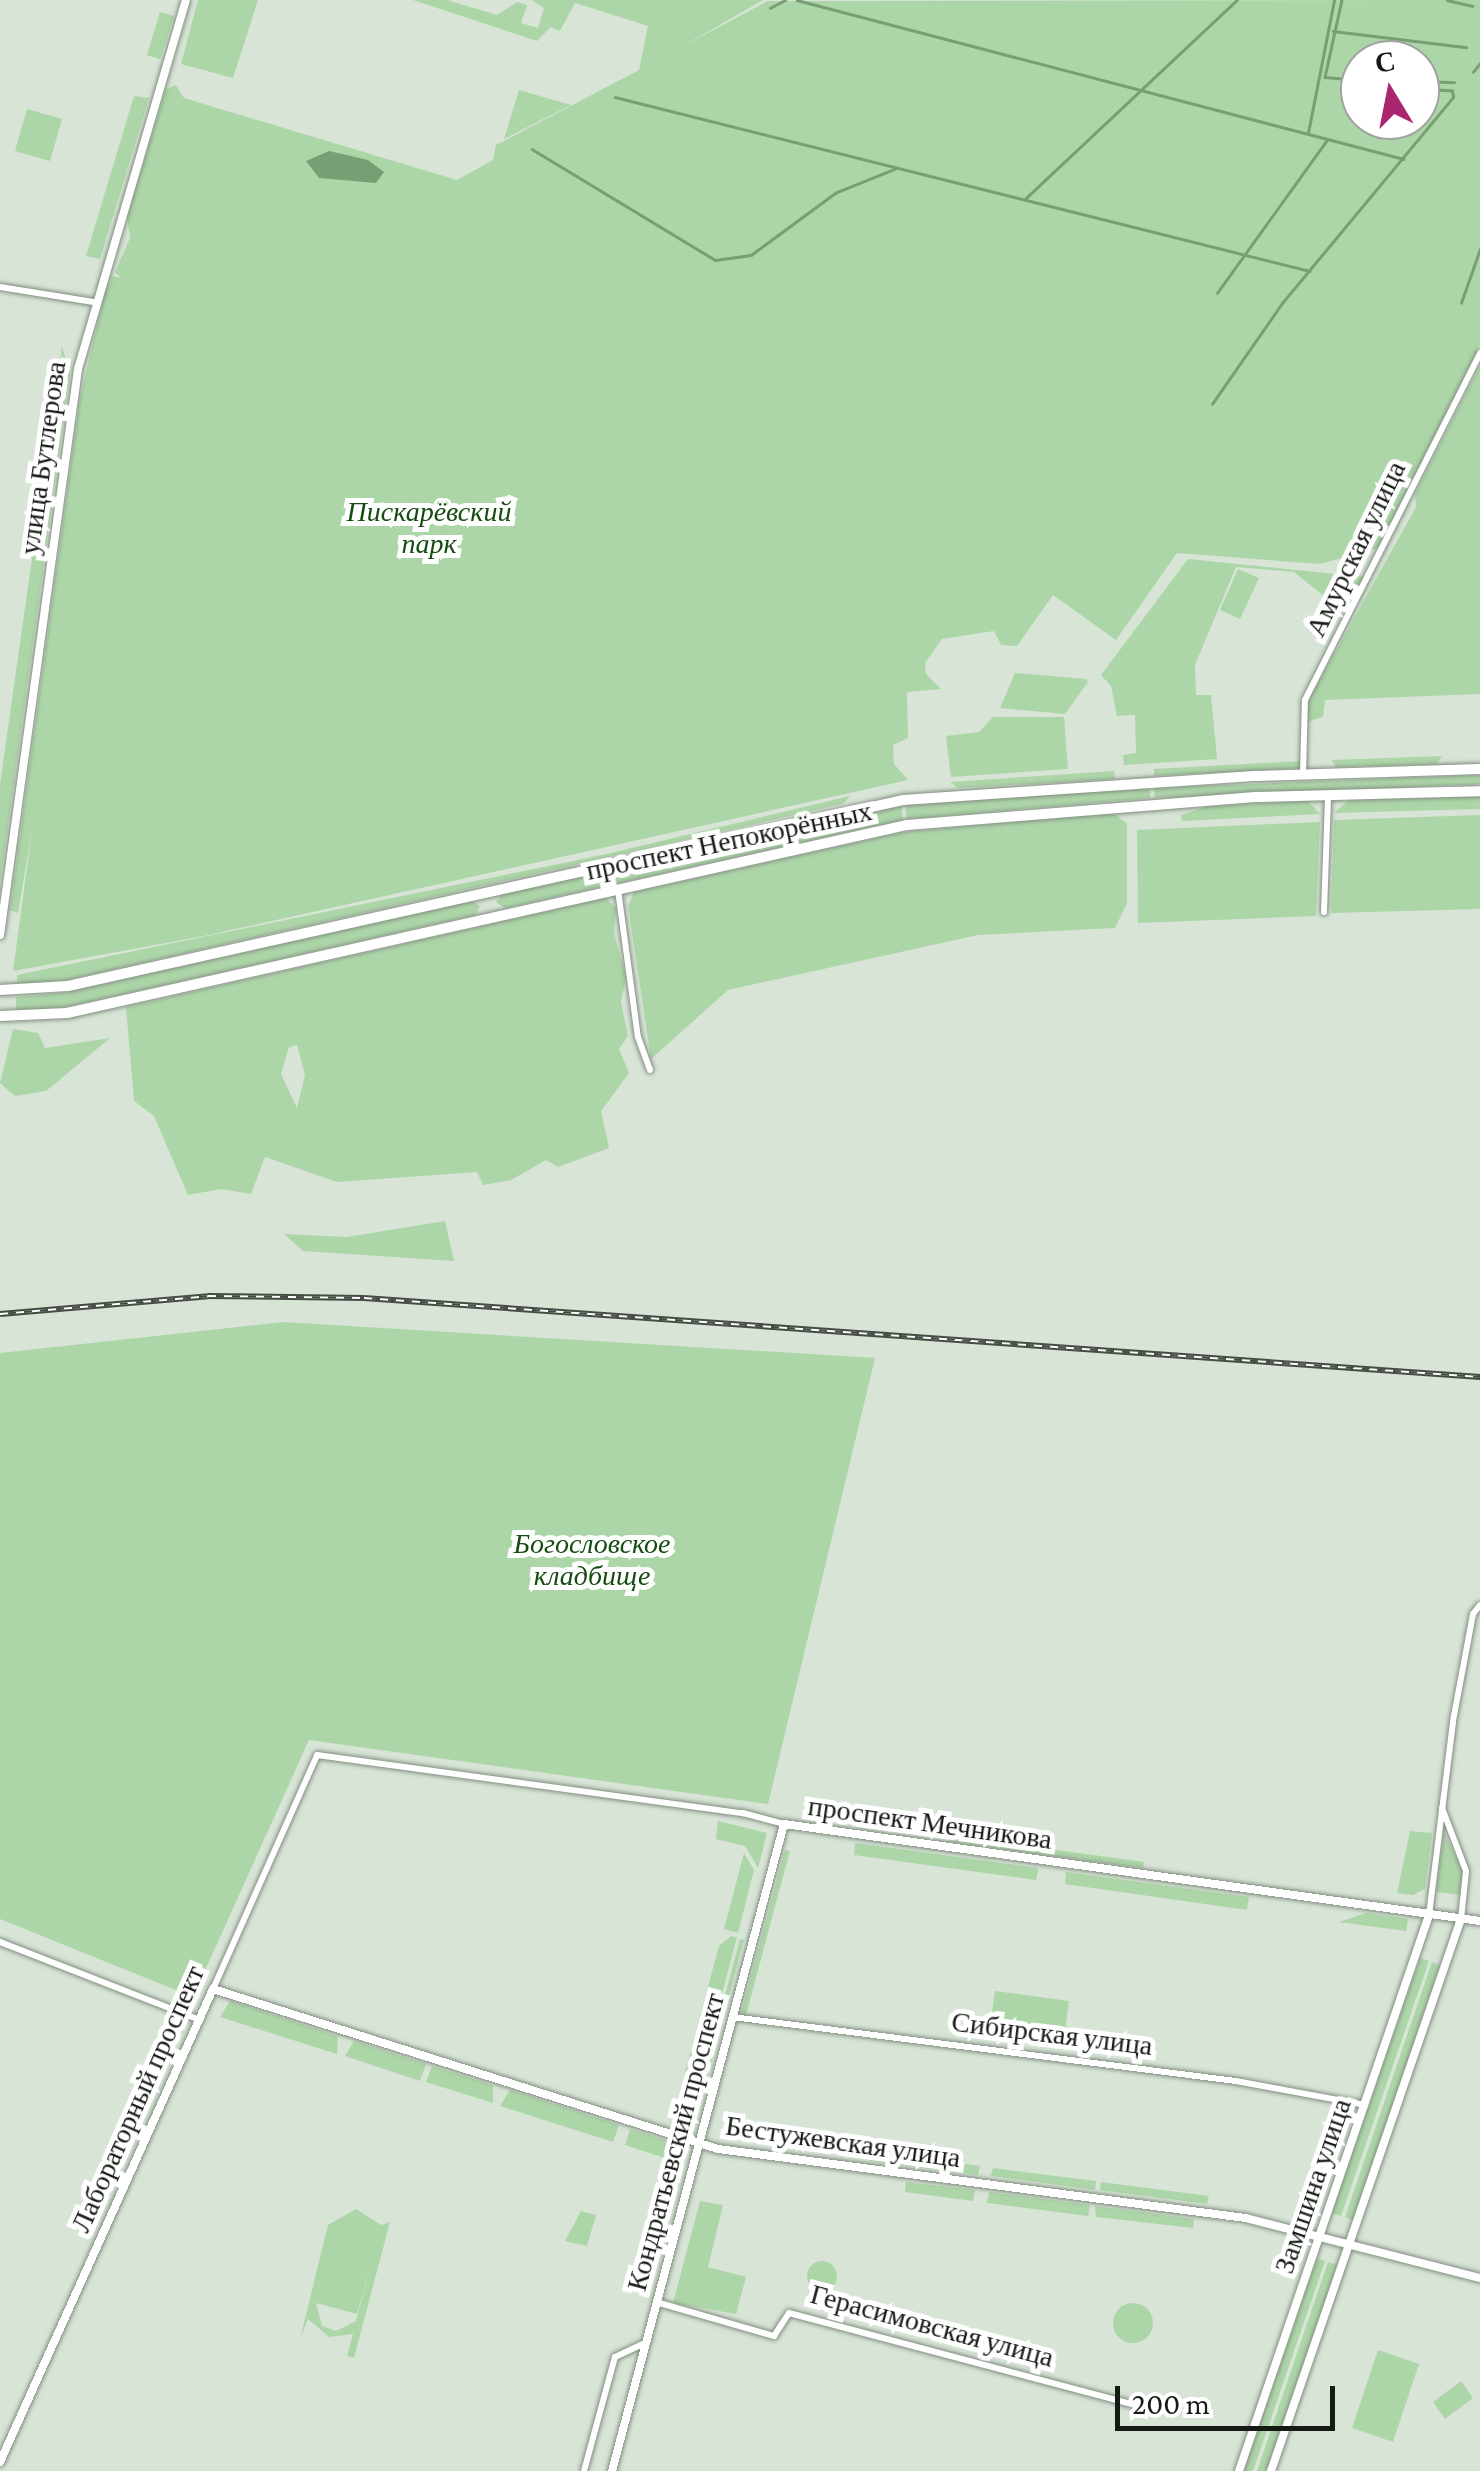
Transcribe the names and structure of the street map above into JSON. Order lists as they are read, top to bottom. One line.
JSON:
{"streets":{"main road":["проспект Непокорённых"],"street":["улица Бутлерова","Амурская улица","проспект Мечникова","Сибирская улица","Лабораторный проспект","Кондратьевский проспект","Бестужевская улица","Замшина улица","Герасимовская улица"]},"crossings":[["Амурская улица","проспект Непокорённых"],["проспект Мечникова","Лабораторный проспект"],["проспект Мечникова","Кондратьевский проспект"],["проспект Мечникова","Замшина улица"],["Сибирская улица","Кондратьевский проспект"],["Сибирская улица","Замшина улица"],["Лабораторный проспект","Бестужевская улица"],["Кондратьевский проспект","Бестужевская улица"],["Кондратьевский проспект","Герасимовская улица"],["Бестужевская улица","Замшина улица"]],"parks":["Пискарёвский парк","Богословское кладбище"],"scale_bar":"200 m","north":"top"}
